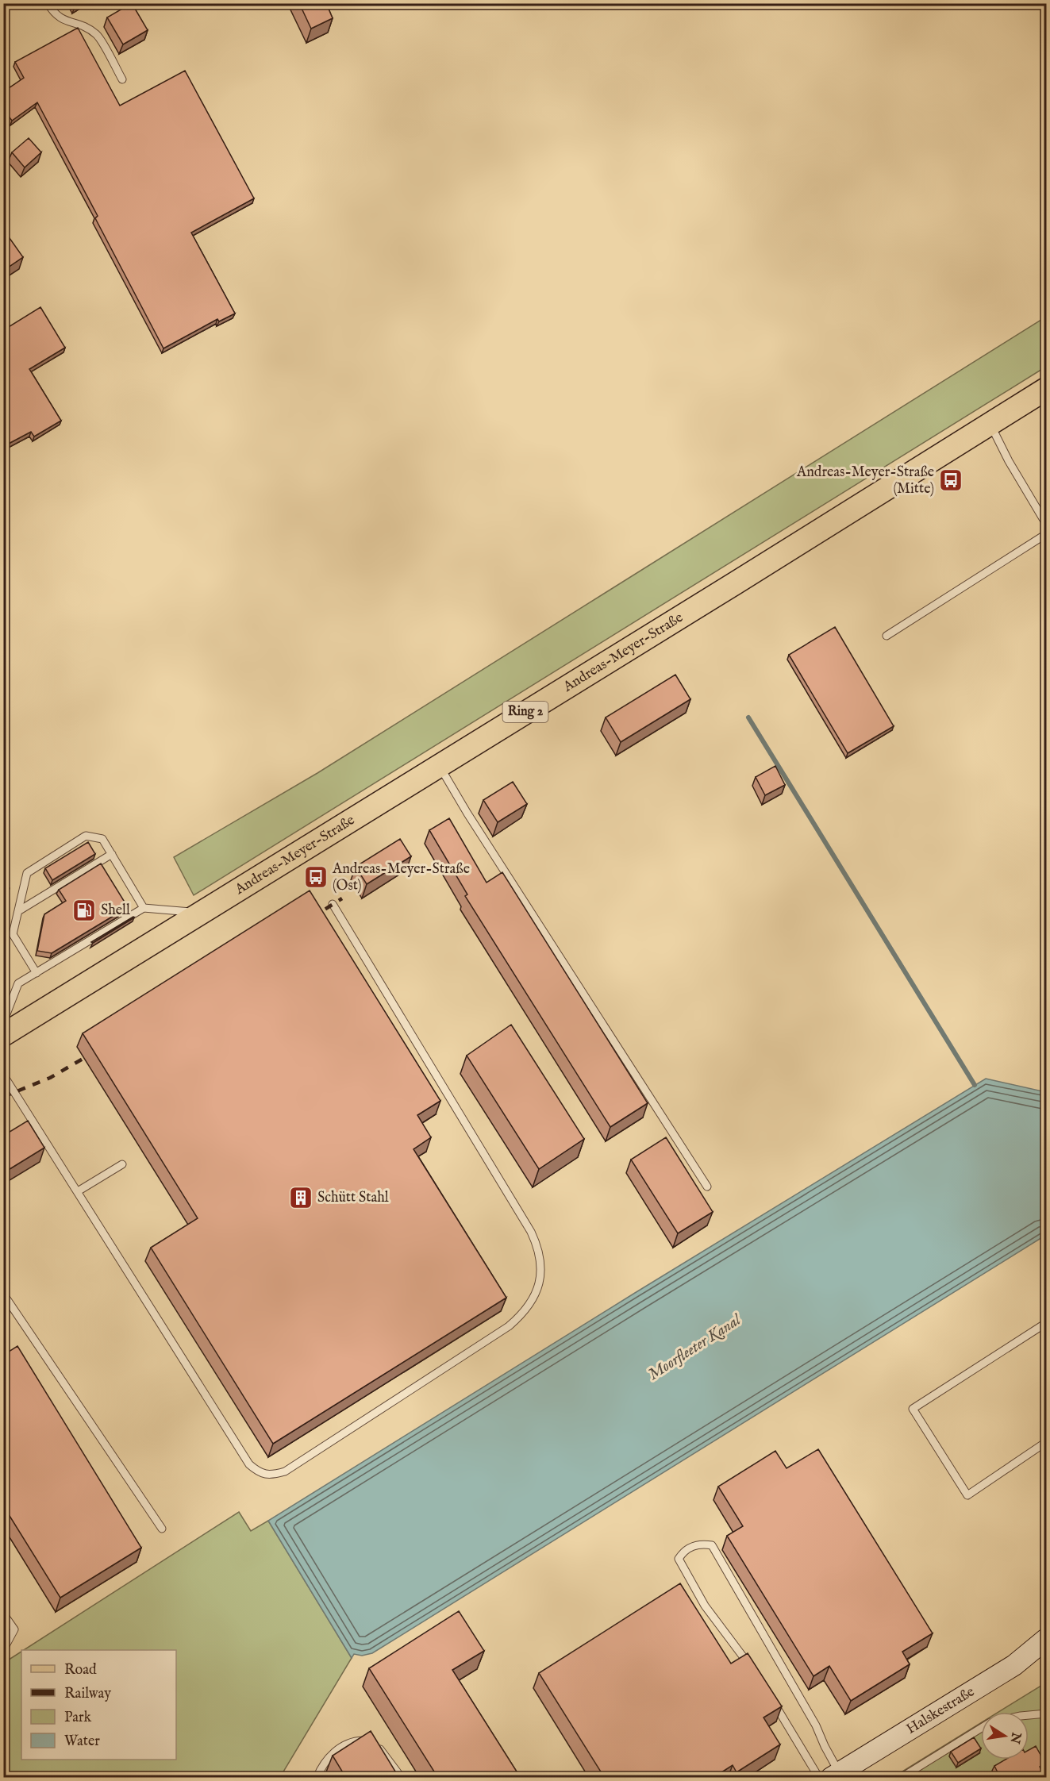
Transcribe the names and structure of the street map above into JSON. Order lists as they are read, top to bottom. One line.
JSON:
{"streets":{"main road":["Andreas-Meyer-Straße","Ring 2"],"street":["Halskestraße"]},"water":["Moorfleeter Kanal"],"places":{"bus stop":["Andreas-Meyer-Straße (Mitte)","Andreas-Meyer-Straße (Ost)"],"fuel station":["Shell"],"building":["Schütt Stahl"]},"legend":["Road","Railway","Park","Water"],"north":"right"}
